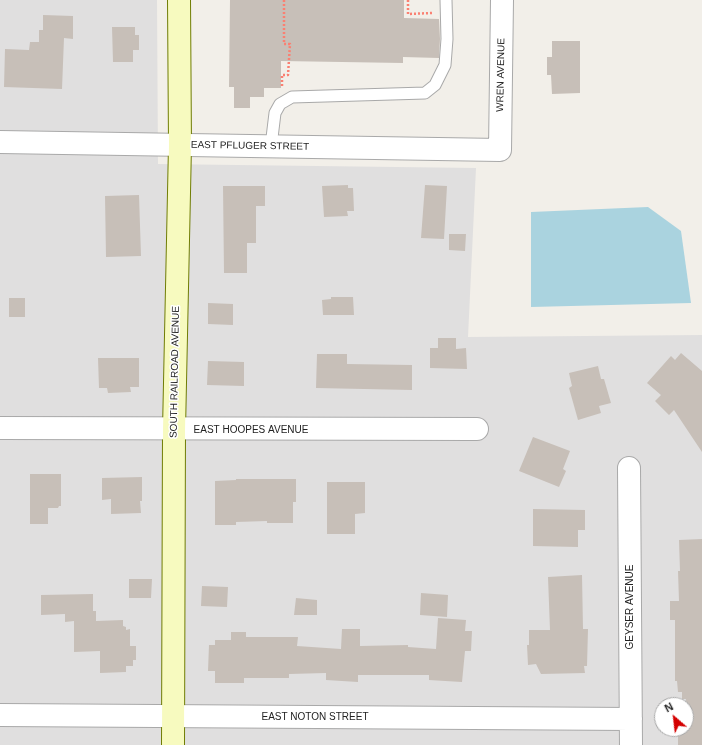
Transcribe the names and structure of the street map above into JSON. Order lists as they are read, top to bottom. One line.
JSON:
{"streets":{"street":["WREN AVENUE","EAST PFLUGER STREET","SOUTH RAILROAD AVENUE","EAST HOOPES AVENUE","GEYSER AVENUE","EAST NOTON STREET"]},"crossings":[["WREN AVENUE","EAST PFLUGER STREET"],["EAST PFLUGER STREET","SOUTH RAILROAD AVENUE"],["SOUTH RAILROAD AVENUE","EAST HOOPES AVENUE"],["SOUTH RAILROAD AVENUE","EAST NOTON STREET"],["GEYSER AVENUE","EAST NOTON STREET"]],"north":"top left"}
